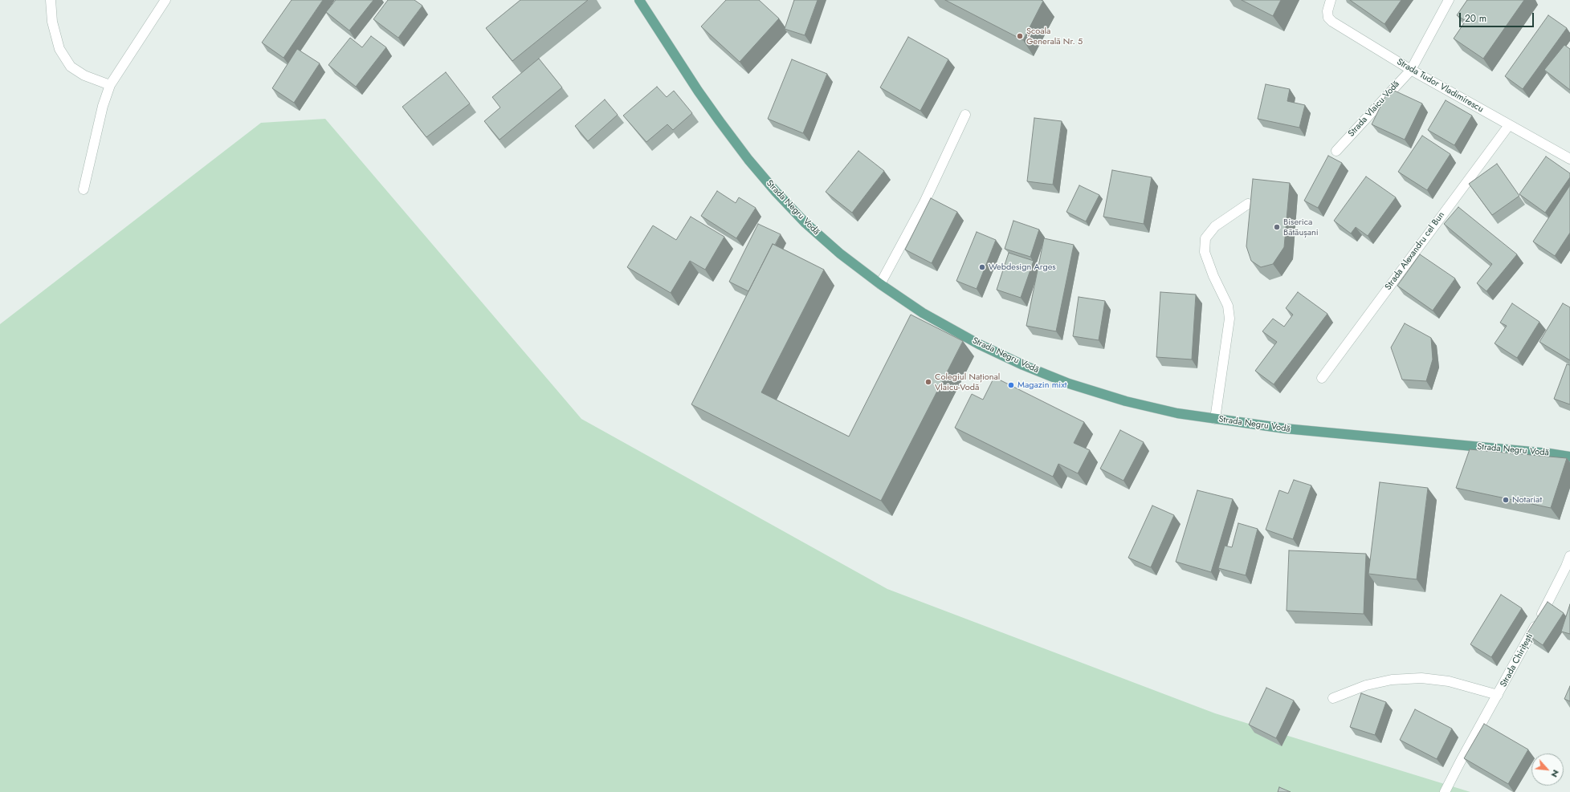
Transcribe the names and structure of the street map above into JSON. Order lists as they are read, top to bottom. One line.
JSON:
{"streets":{"main road":["Strada Negru Vodă"],"street":["Strada Tudor Vladimirescu","Strada Vlaicu Vodă","Strada Alexandru cel Bun","Strada Chirițești"]},"crossings":[["Strada Tudor Vladimirescu","Strada Vlaicu Vodă"],["Strada Tudor Vladimirescu","Strada Alexandru cel Bun"]],"places":["Școala Generală Nr. 5","Biserica Bătăușani","Webdesign Arges","Colegiul Național Vlaicu-Vodă","Magazin mixt","Notariat"],"scale_bar":"20 m","north":"bottom right"}
